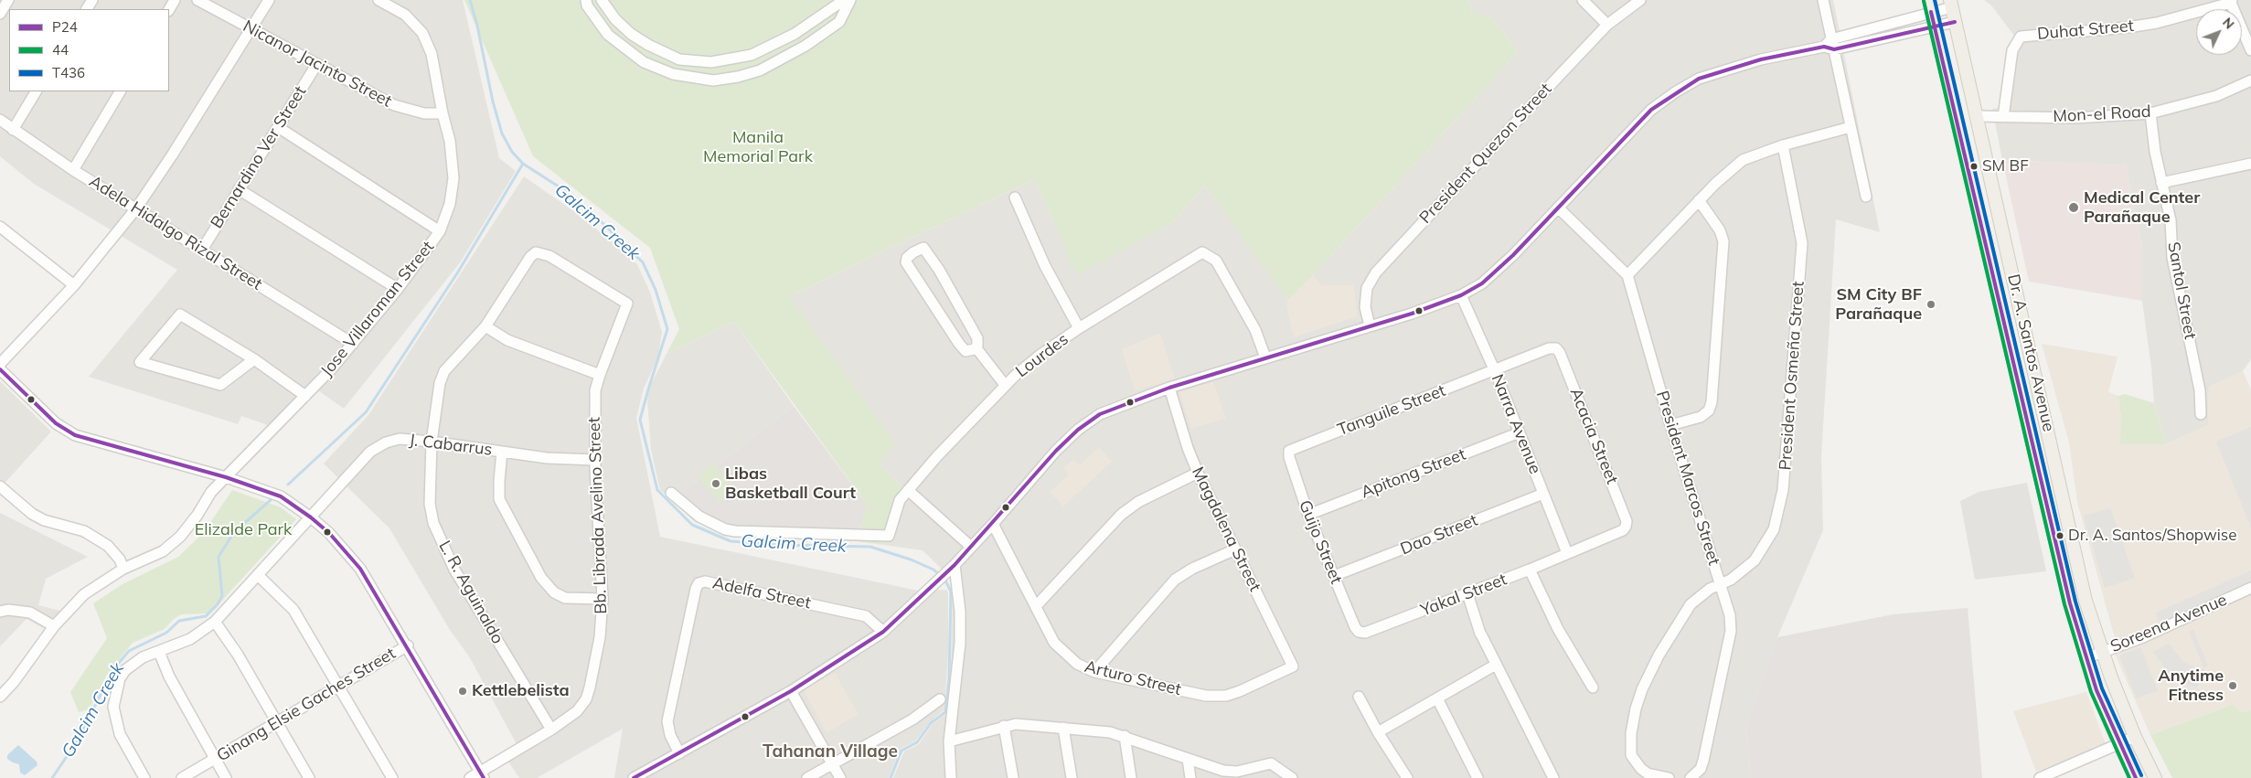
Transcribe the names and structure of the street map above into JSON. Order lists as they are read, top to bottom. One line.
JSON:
{"streets":{"main road":["Dr. A. Santos Avenue"],"street":["Duhat Street","Nicanor Jacinto Street","Mon-el Road","President Quezon Street","Bernardino Ver Street","Adela Hidalgo Rizal Street","Santol Street","Jose Villaroman Street","Lourdes","President Osmeña Street","Tanguile Street","Narra Avenue","Acacia Street","J. Cabarrus","Apitong Street","President Marcos Street","Bb. Librada Avelino Street","Magdalena Street","Dao Street","Guijo Street","L. R. Aguinaldo","Adelfa Street","Yakal Street","Soreena Avenue","Arturo Street","Ginang Elsie Gaches Street"]},"crossings":[["Duhat Street","Mon-el Road"],["Nicanor Jacinto Street","Bernardino Ver Street"],["Nicanor Jacinto Street","Jose Villaroman Street"],["Mon-el Road","Santol Street"],["Mon-el Road","Dr. A. Santos Avenue"],["Bernardino Ver Street","Adela Hidalgo Rizal Street"],["Adela Hidalgo Rizal Street","Jose Villaroman Street"],["Dr. A. Santos Avenue","Soreena Avenue"],["President Osmeña Street","President Marcos Street"],["Tanguile Street","Narra Avenue"],["Tanguile Street","Acacia Street"],["Tanguile Street","Guijo Street"],["Narra Avenue","Acacia Street"],["Narra Avenue","Apitong Street"],["Narra Avenue","Dao Street"],["Narra Avenue","Yakal Street"],["Acacia Street","Yakal Street"],["J. Cabarrus","Bb. Librada Avelino Street"],["J. Cabarrus","L. R. Aguinaldo"],["Apitong Street","Guijo Street"],["Bb. Librada Avelino Street","L. R. Aguinaldo"],["Magdalena Street","Arturo Street"],["Dao Street","Guijo Street"],["Guijo Street","Yakal Street"]],"districts":["Tahanan Village"],"water":["Galcim Creek"],"parks":["Manila Memorial Park","Elizalde Park"],"places":["SM BF","Medical Center Parañaque","SM City BF Parañaque","Libas Basketball Court","Dr. A. Santos/Shopwise","Anytime Fitness","Kettlebelista"],"lines":["transit line T436","transit line 44","transit line P24"],"legend":["P24","44","T436"],"north":"top right"}
